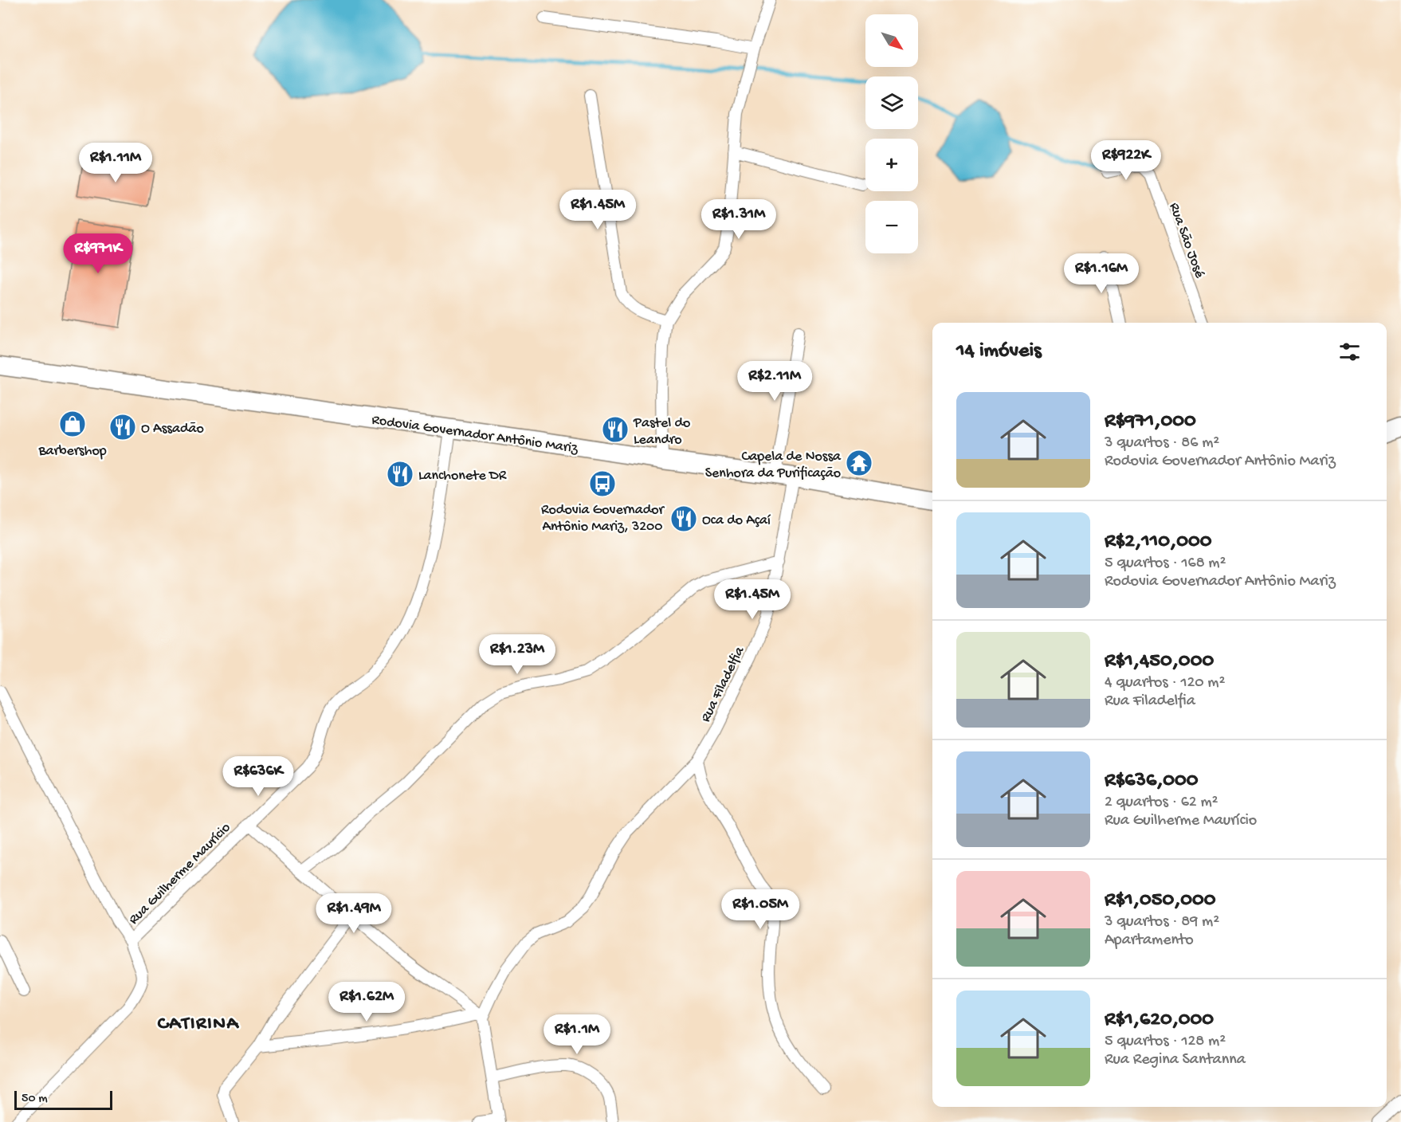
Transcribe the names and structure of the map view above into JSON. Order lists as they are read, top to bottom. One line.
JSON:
{"streets":{"highway":["Rodovia Governador Antônio Mariz"],"street":["Rua São José","Rua Filadelfia","Rua Guilherme Maurício"]},"crossings":[["Rodovia Governador Antônio Mariz","Rua Filadelfia"],["Rodovia Governador Antônio Mariz","Rua Guilherme Maurício"]],"districts":["CATIRINA"],"places":{"shop":["Barbershop"],"restaurant":["O Assadão","Pastel do Leandro","Lanchonete DR","Oca do Açaí"],"temple":["Capela de Nossa Senhora da Purificação"],"bus stop":["Rodovia Governador Antônio Mariz, 3200"]},"scale_bar":"50 m","north":"bottom right","page":{"map_buttons":["+","−"],"price":["R$922K","R$1.11M","R$1.45M","R$1.31M","R$971K","R$1.16M","R$2.11M","R$1.45M","R$1.23M","R$636K","R$1.05M","R$1.49M","R$1.62M","R$1.1M"],"heading":"14 imóveis","list":[{"name":"R$971,000","note":"3 quartos · 86 m² · Rodovia Governador Antônio Mariz"},{"name":"R$2,110,000","note":"5 quartos · 168 m² · Rodovia Governador Antônio Mariz"},{"name":"R$1,450,000","note":"4 quartos · 120 m² · Rua Filadelfia"},{"name":"R$636,000","note":"2 quartos · 62 m² · Rua Guilherme Maurício"},{"name":"R$1,050,000","note":"3 quartos · 89 m² · Apartamento"},{"name":"R$1,620,000","note":"5 quartos · 128 m² · Rua Regina Santanna"}],"scale":"50 m"}}
